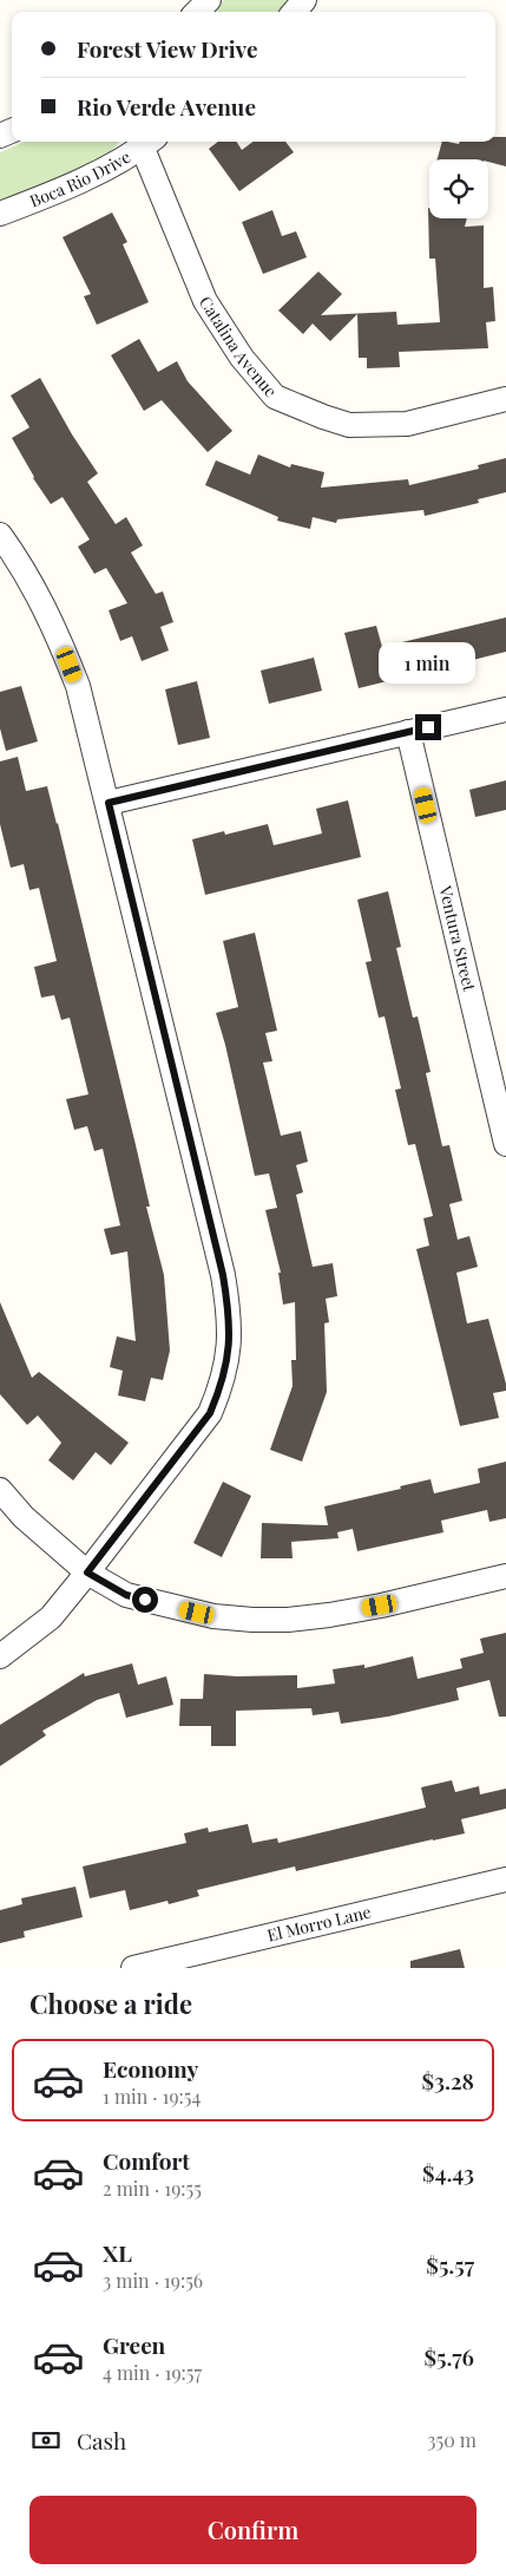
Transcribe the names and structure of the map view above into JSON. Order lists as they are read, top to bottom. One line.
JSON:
{"streets":{"street":["Boca Rio Drive","Catalina Avenue","Ventura Street","El Morro Lane"]},"page":{"banner":["Forest View Drive","Rio Verde Avenue"],"bubble":"1 min","heading":"Choose a ride","list":[{"name":"Economy","note":"1 min · 19:54","value":"$3.28"},{"name":"Comfort","note":"2 min · 19:55","value":"$4.43"},{"name":"XL","note":"3 min · 19:56","value":"$5.57"},{"name":"Green","note":"4 min · 19:57","value":"$5.76"}],"pay":["Cash","350 m"],"buttons":"Confirm"}}
